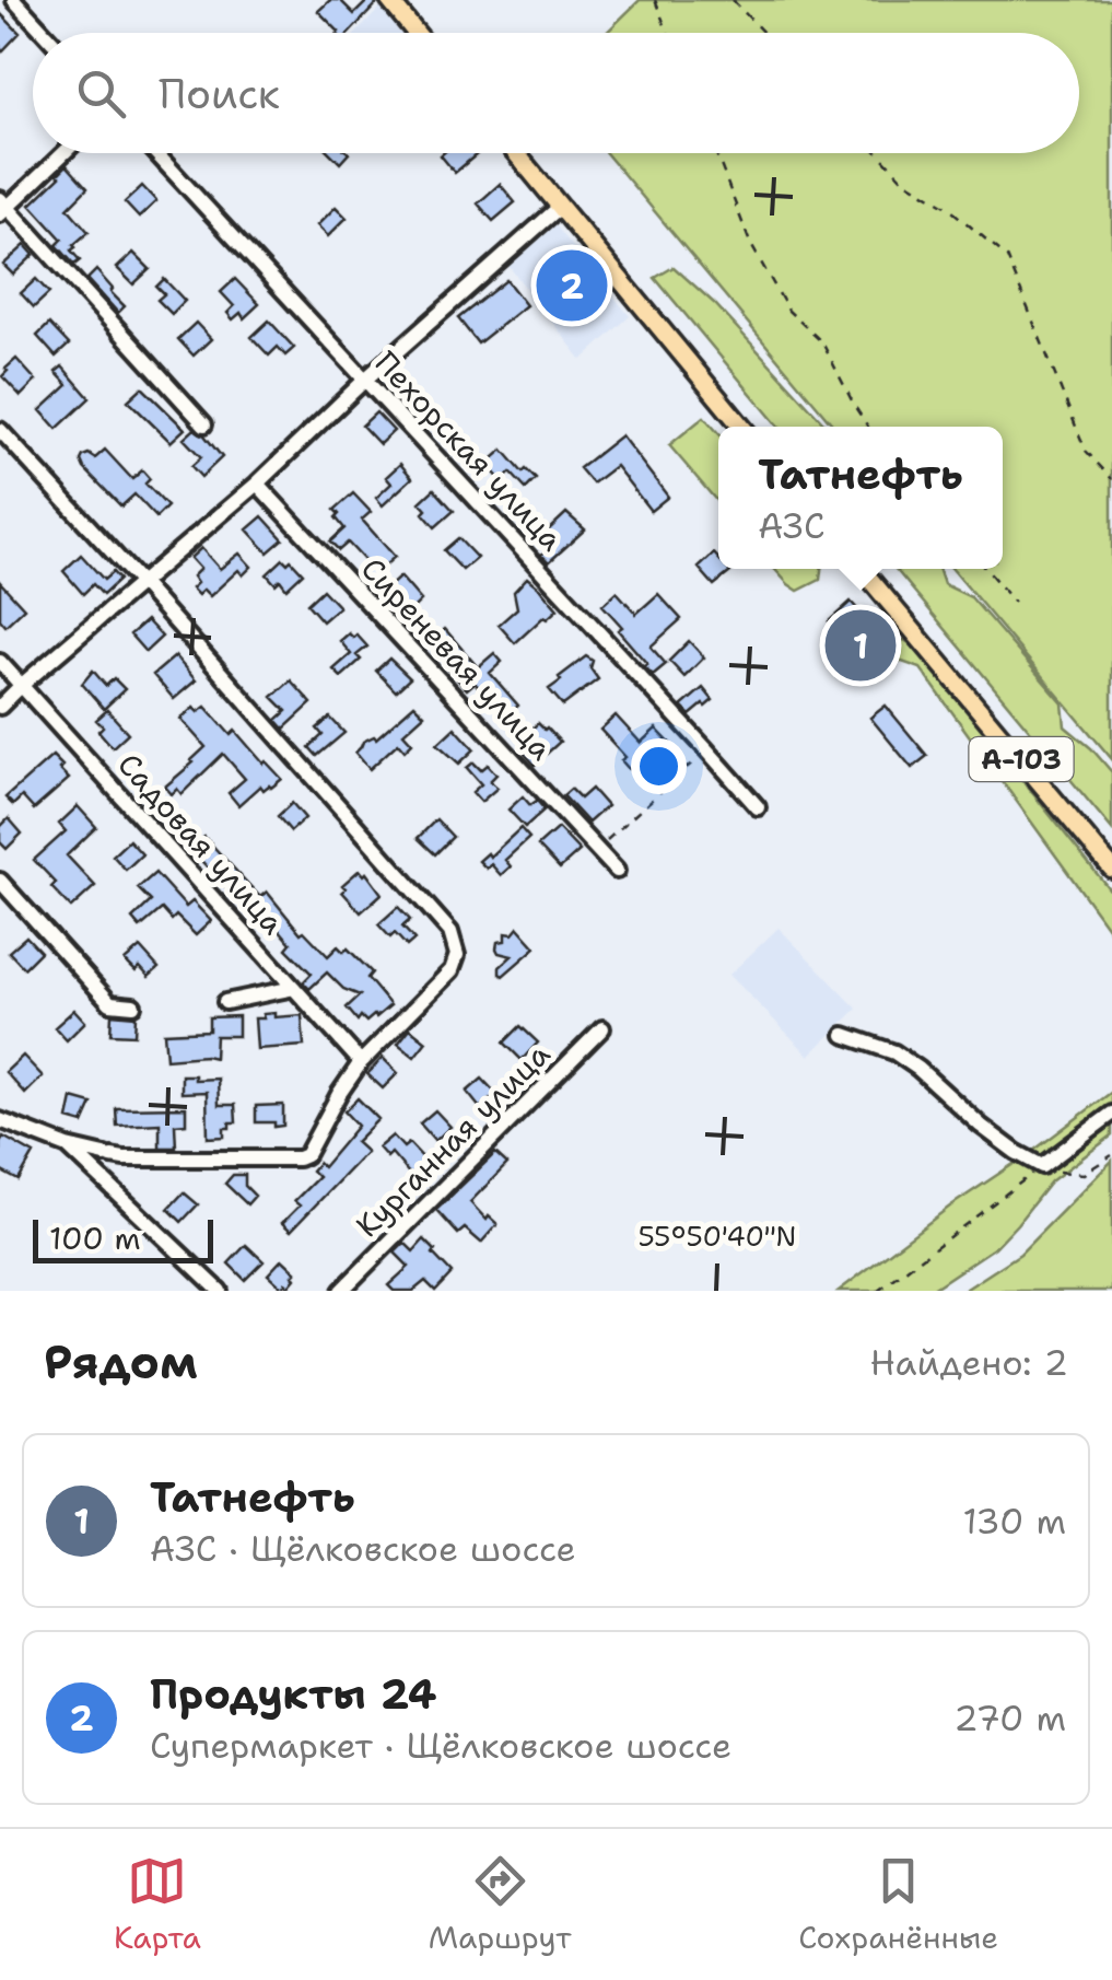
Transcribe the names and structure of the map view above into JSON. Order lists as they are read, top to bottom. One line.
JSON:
{"streets":{"main road":["А-103"],"street":["Пехорская улица","Сиреневая улица","Садовая улица","Курганная улица"]},"scale_bar":"100 m","page":{"search":"Поиск","pins":["2","1"],"popup":["Татнефть","АЗС"],"scale":"100 m","heading":["Рядом","Найдено: 2"],"list":[{"mark":"1","name":"Татнефть","note":"АЗС · Щёлковское шоссе","value":"130 m"},{"mark":"2","name":"Продукты 24","note":"Супермаркет · Щёлковское шоссе","value":"270 m"}],"nav":["Карта","Маршрут","Сохранённые"]},"coordinates":["55°50'40\"N"]}
